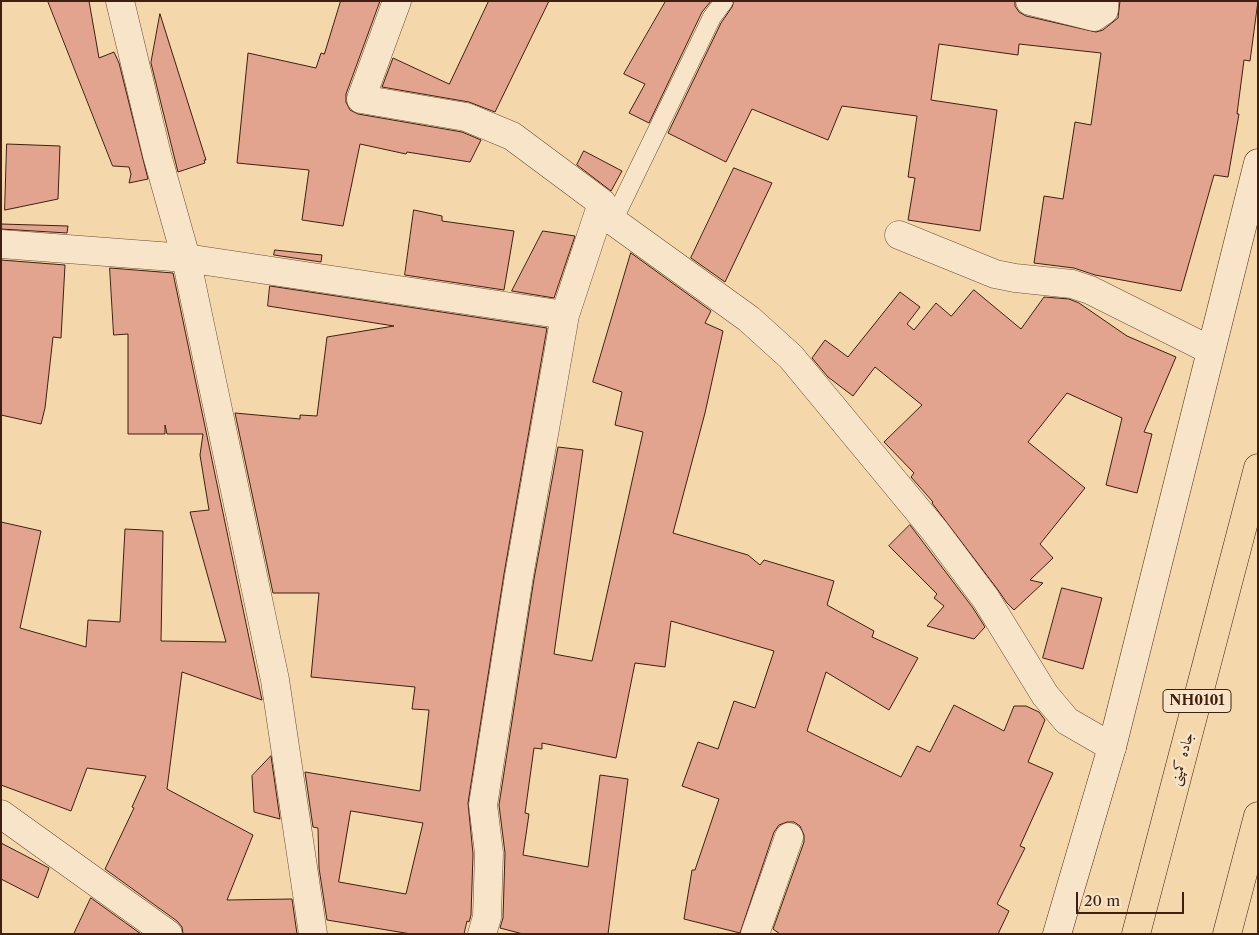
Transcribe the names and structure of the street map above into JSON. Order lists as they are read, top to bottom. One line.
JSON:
{"streets":{"highway":["NH0101","جاده کمپنی"]},"scale_bar":"20 m"}
